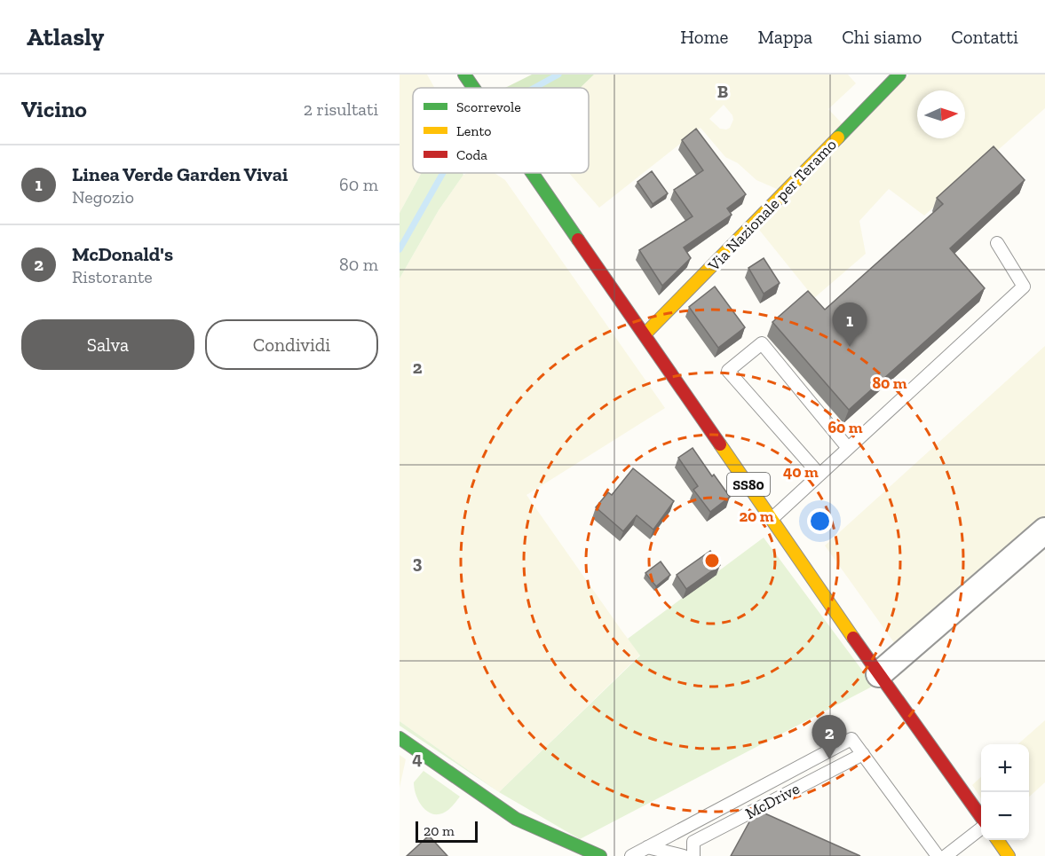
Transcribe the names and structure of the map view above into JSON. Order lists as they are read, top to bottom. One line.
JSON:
{"streets":{"main road":["Via Nazionale per Teramo","SS80"],"lane":["McDrive"]},"crossings":[["Via Nazionale per Teramo","SS80"]],"legend":["Scorrevole","Lento","Coda"],"scale_bar":"20 m","north":"right","page":{"header":"Atlasly","nav":["Home","Mappa","Chi siamo","Contatti"],"heading":["Vicino","2 risultati"],"list":[{"mark":"1","name":"Linea Verde Garden Vivai","note":"Negozio","value":"60 m"},{"mark":"2","name":"McDonald's","note":"Ristorante","value":"80 m"}],"pins":["1","2"],"buttons":["Salva","Condividi"],"map_buttons":["+","−"],"scale":"20 m"},"grid":{"columns":["B"],"rows":["2","3","4"]},"rings":["80 m","60 m","40 m","20 m"]}
